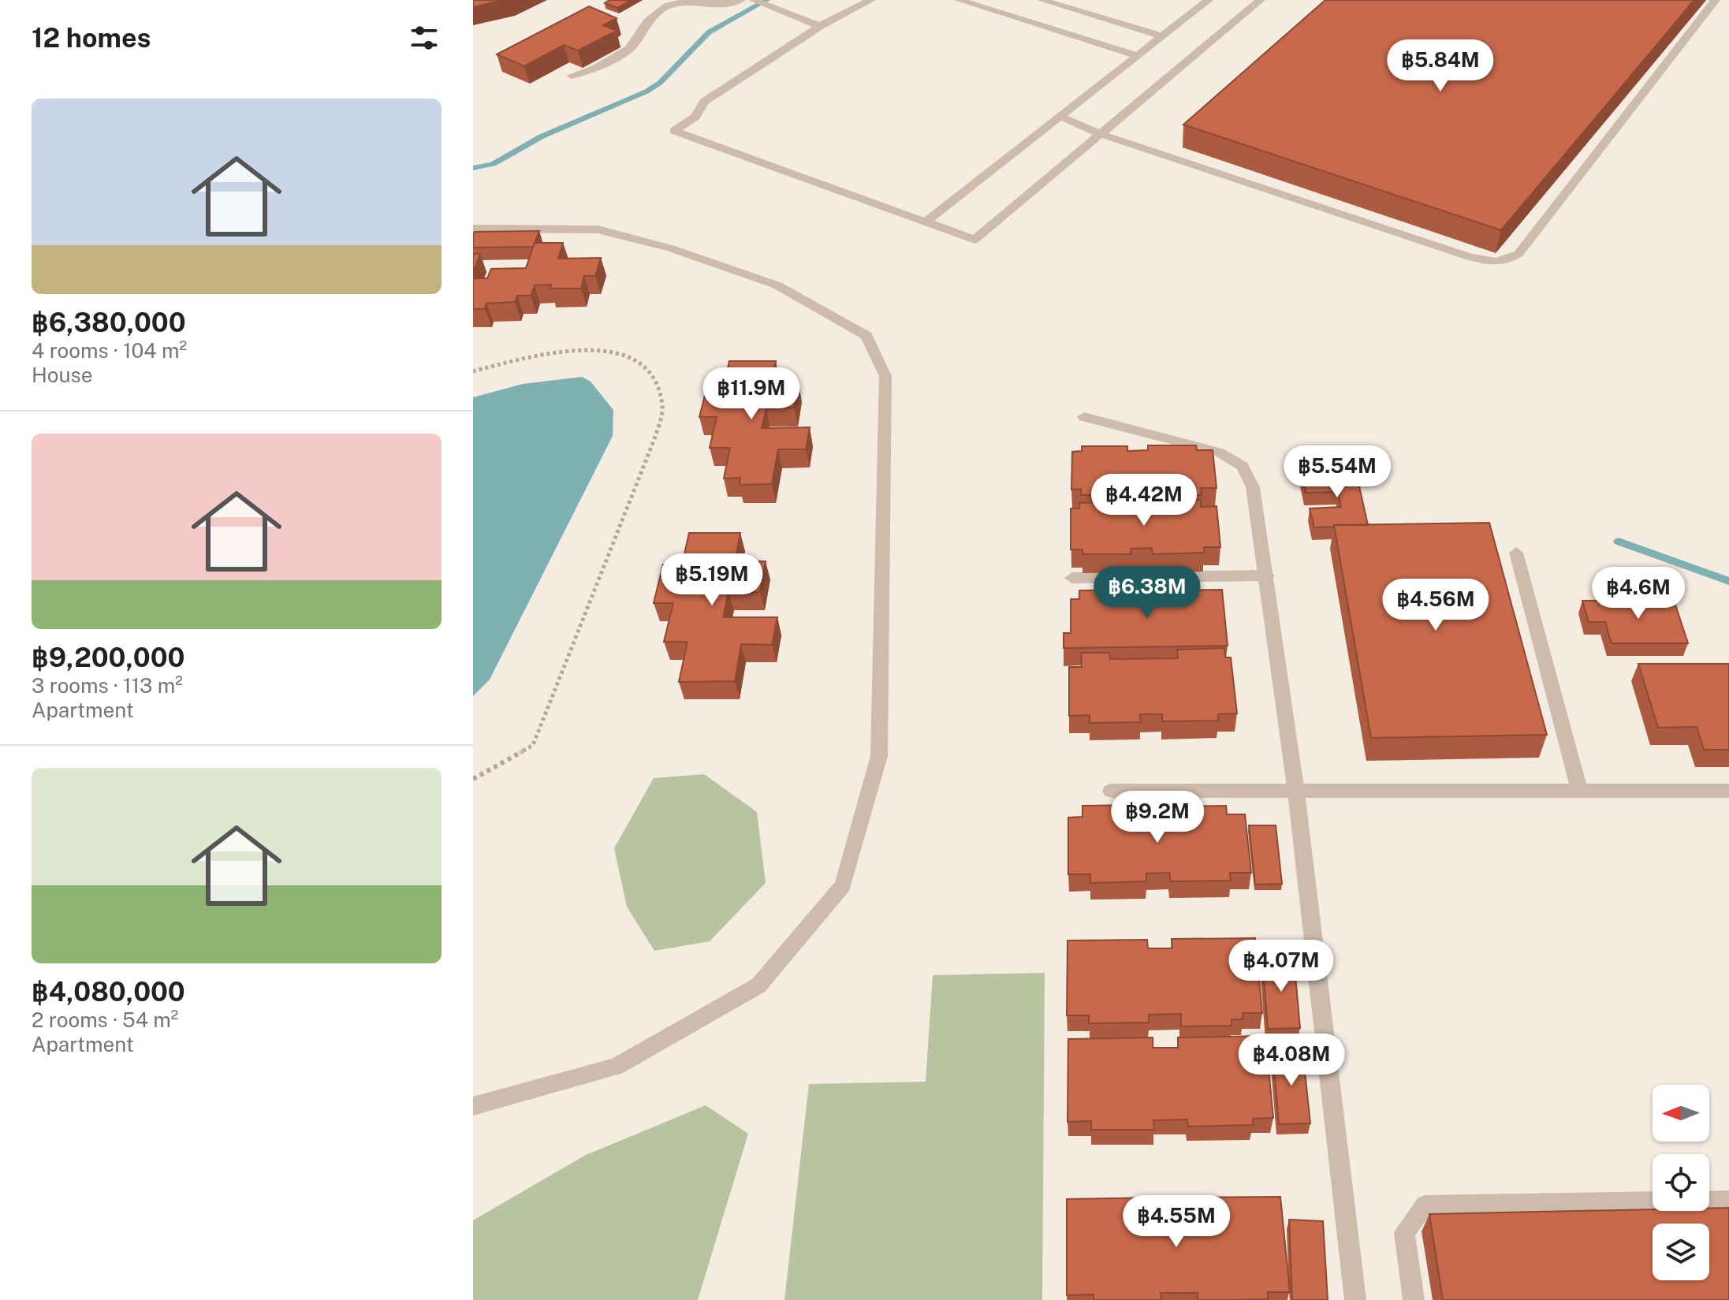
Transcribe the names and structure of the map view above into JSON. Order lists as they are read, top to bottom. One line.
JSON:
{"north":"left","page":{"heading":"12 homes","price":["฿5.84M","฿11.9M","฿5.54M","฿4.42M","฿5.19M","฿6.38M","฿4.6M","฿4.56M","฿9.2M","฿4.07M","฿4.08M","฿4.55M"],"list":[{"name":"฿6,380,000","note":"4 rooms · 104 m² · House"},{"name":"฿9,200,000","note":"3 rooms · 113 m² · Apartment"},{"name":"฿4,080,000","note":"2 rooms · 54 m² · Apartment"}]}}
